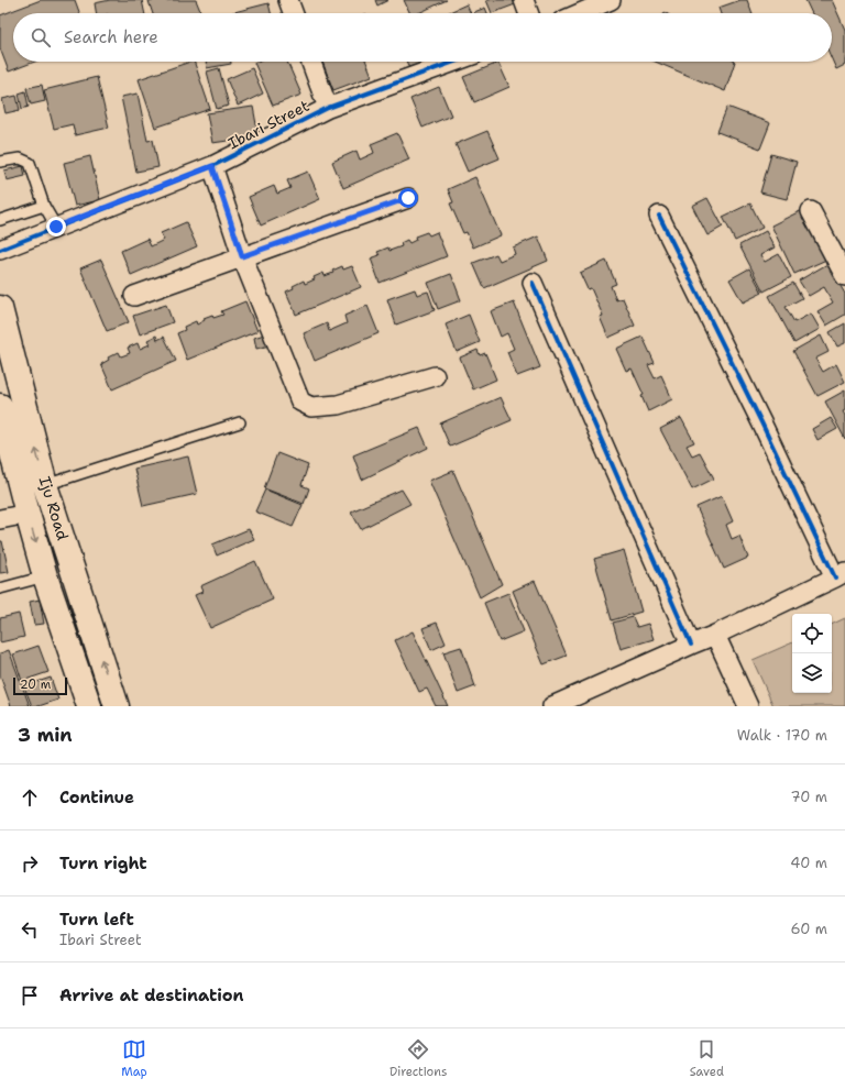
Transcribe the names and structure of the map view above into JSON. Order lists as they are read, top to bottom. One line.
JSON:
{"streets":{"main road":["Iju Road"],"street":["Ibari Street"]},"scale_bar":"20 m","page":{"search":"Search here","scale":"20 m","heading":["3 min","Walk · 170 m"],"list":[["Continue","70 m"],["Turn right","40 m"],["Turn left","Ibari Street","60 m"],"Arrive at destination"],"nav":["Map","Directions","Saved"]}}
